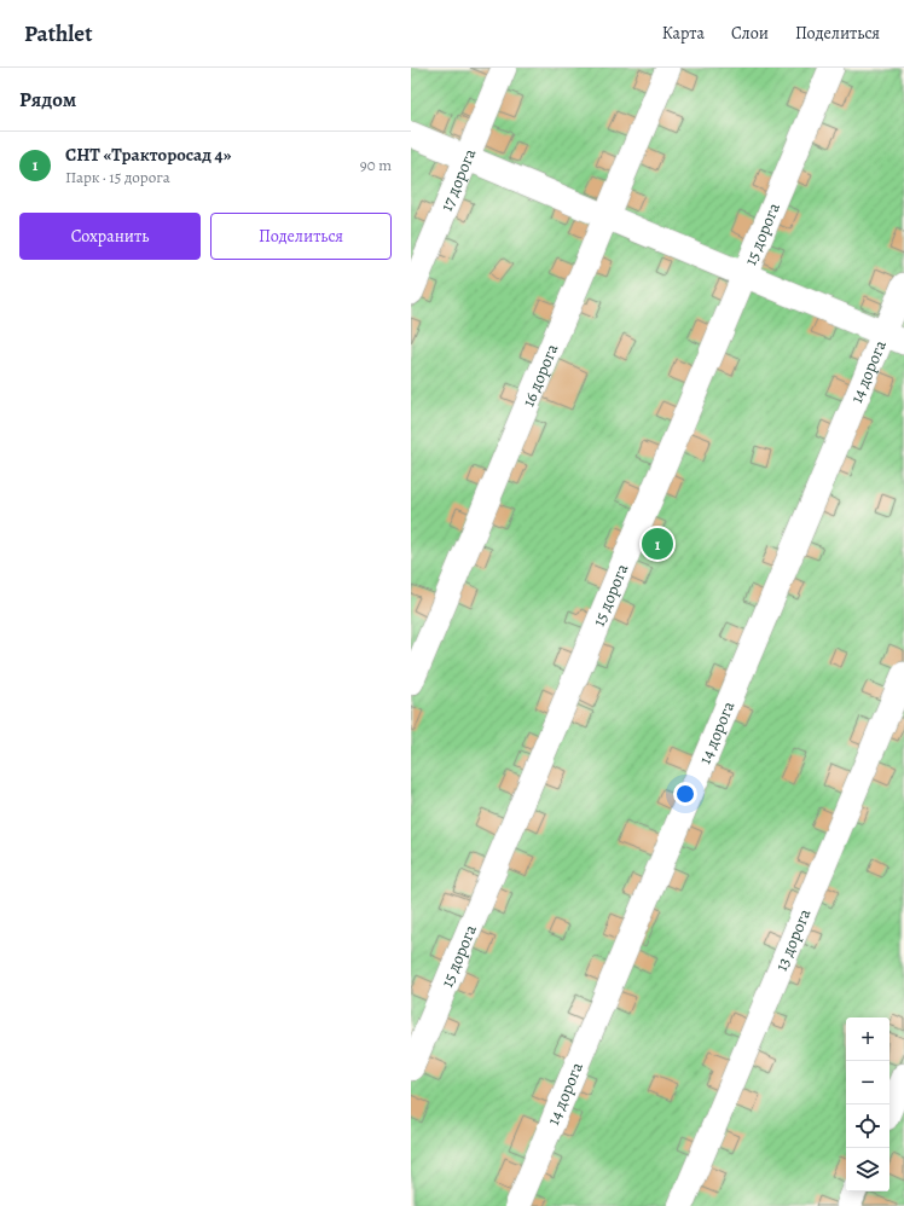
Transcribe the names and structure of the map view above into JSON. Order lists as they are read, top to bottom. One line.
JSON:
{"streets":{"street":["17 дорога","15 дорога","14 дорога","16 дорога","13 дорога"]},"page":{"header":"Pathlet","nav":["Карта","Слои","Поделиться"],"heading":"Рядом","list":[{"mark":"1","name":"СНТ «Тракторосад 4»","note":"Парк · 15 дорога","value":"90 m"}],"buttons":["Сохранить","Поделиться"],"pins":"1","map_buttons":["+","−"]}}
